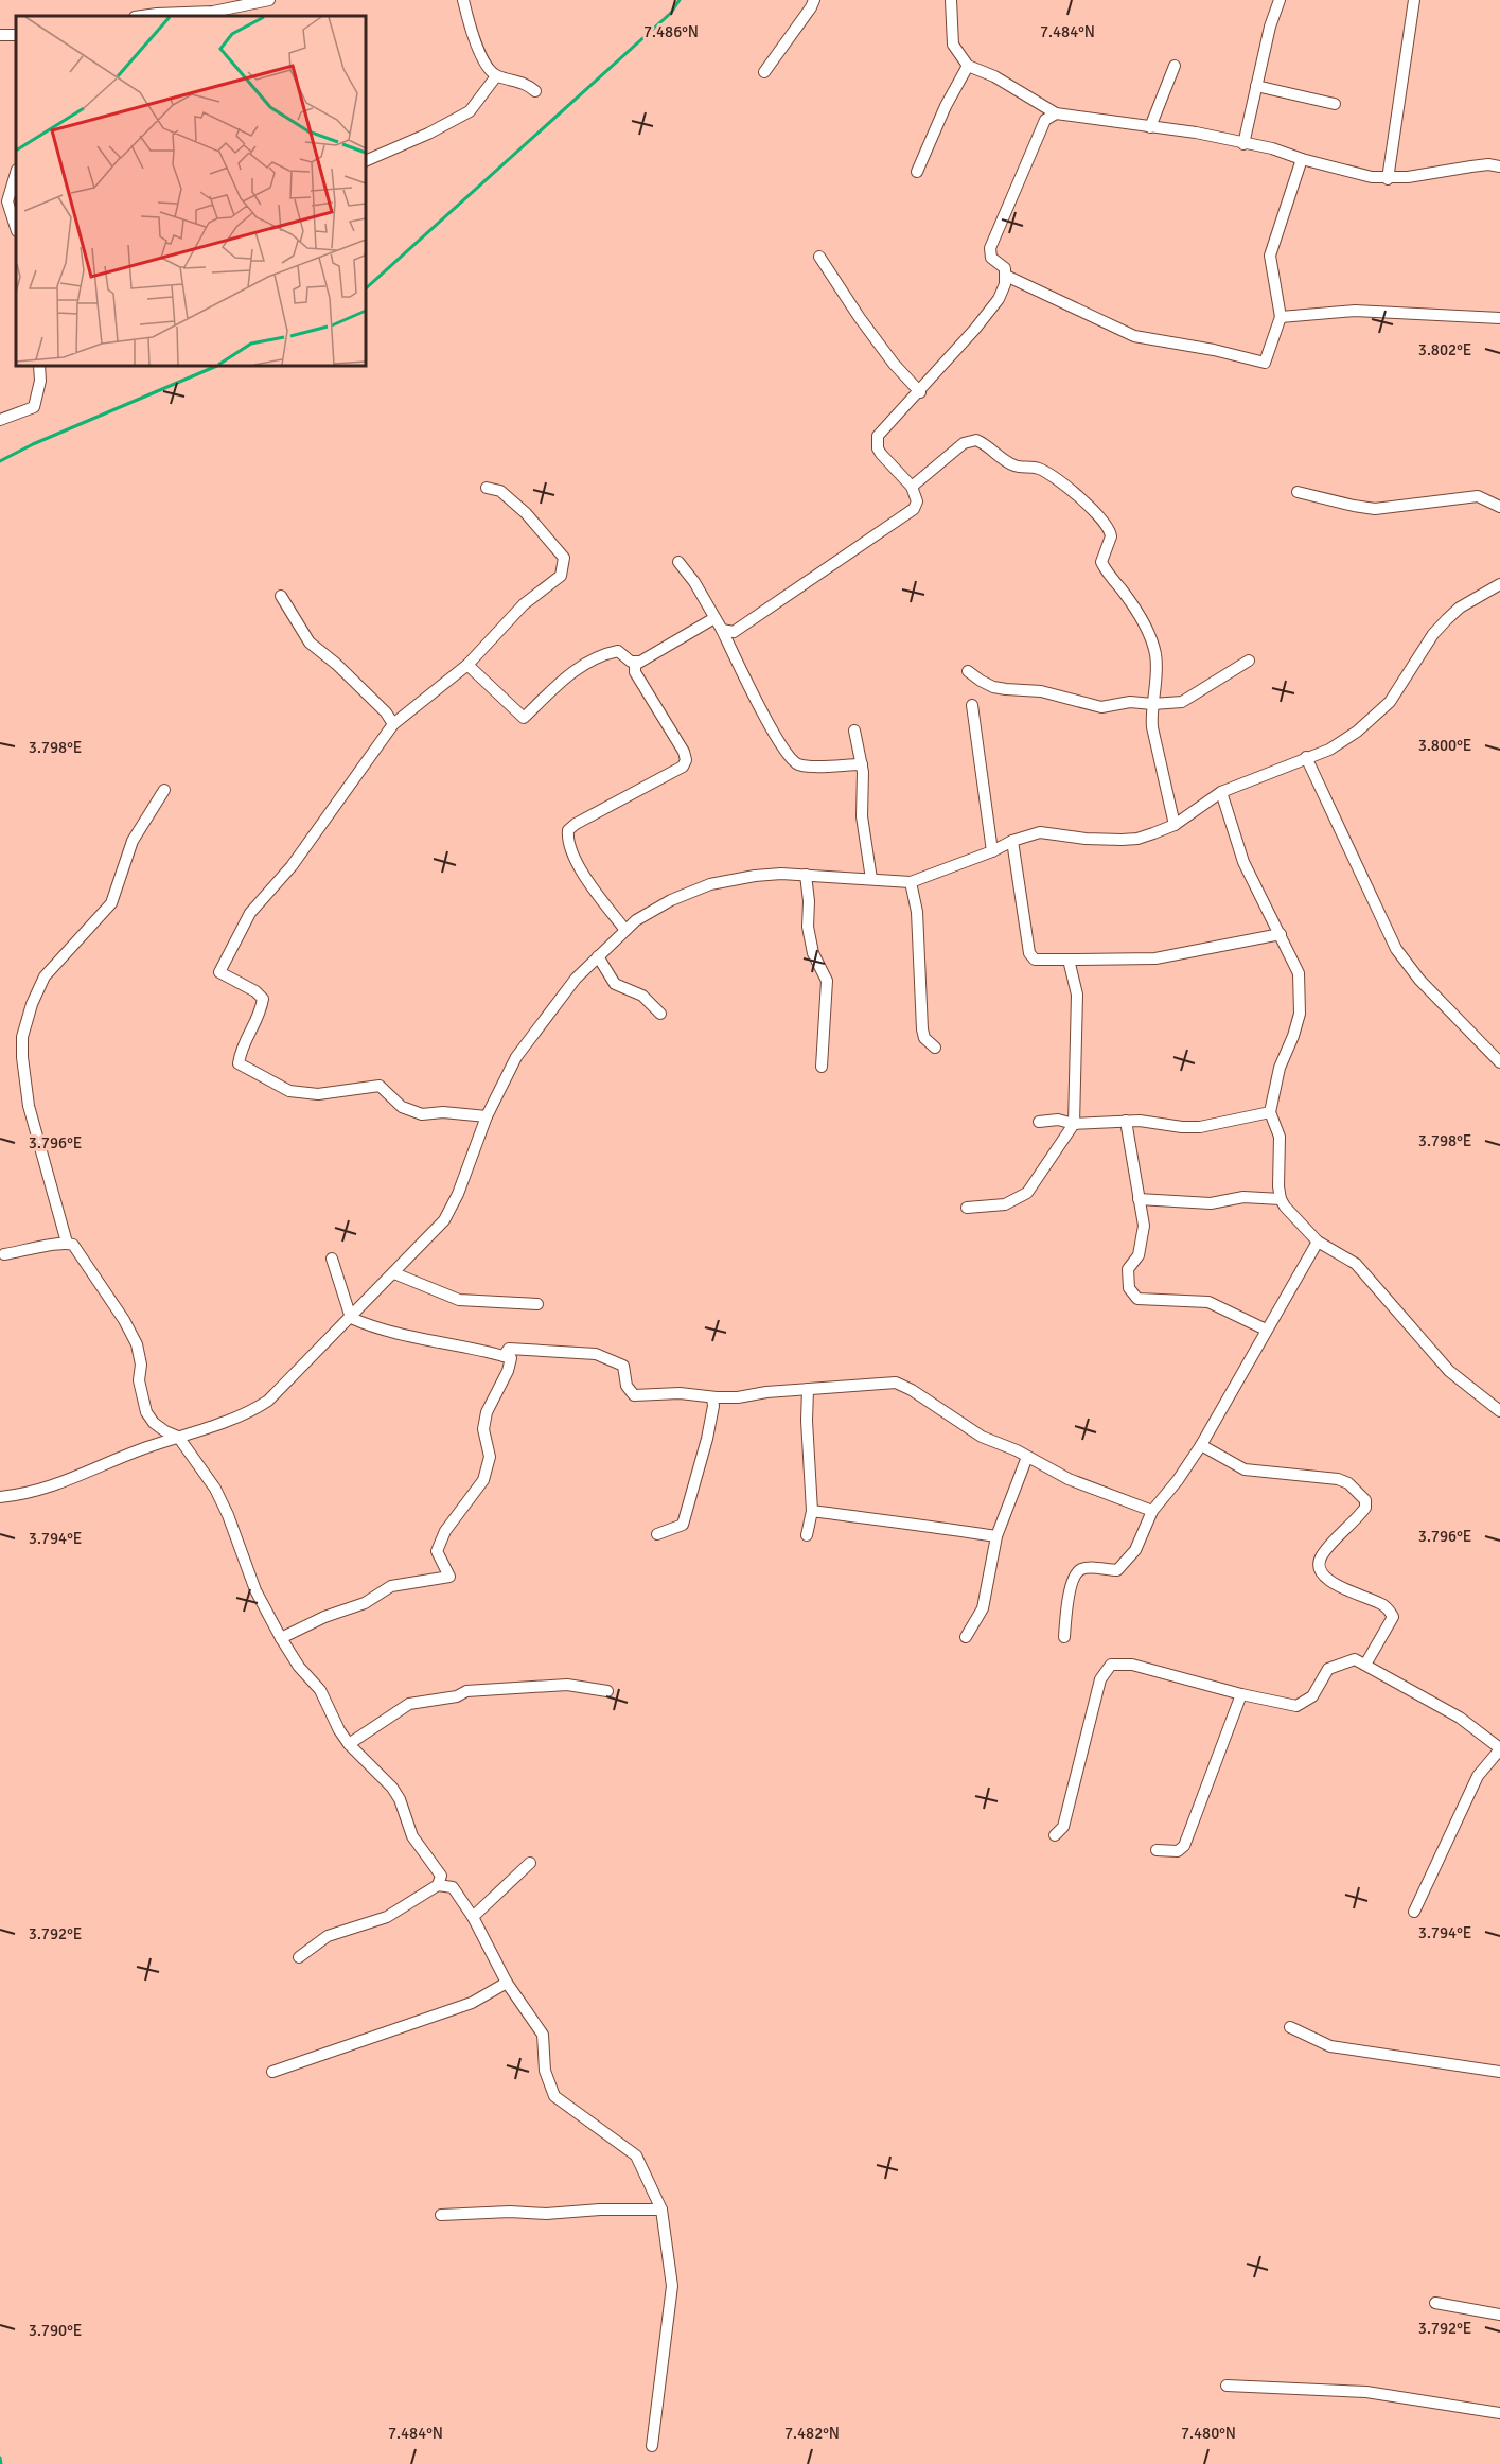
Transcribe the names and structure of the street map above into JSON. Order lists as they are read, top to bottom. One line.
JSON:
{"coordinates":["7.486°N","7.484°N","3.802°E","3.800°E","3.798°E","3.796°E","3.794°E","3.792°E","3.790°E","7.482°N","7.480°N"]}
